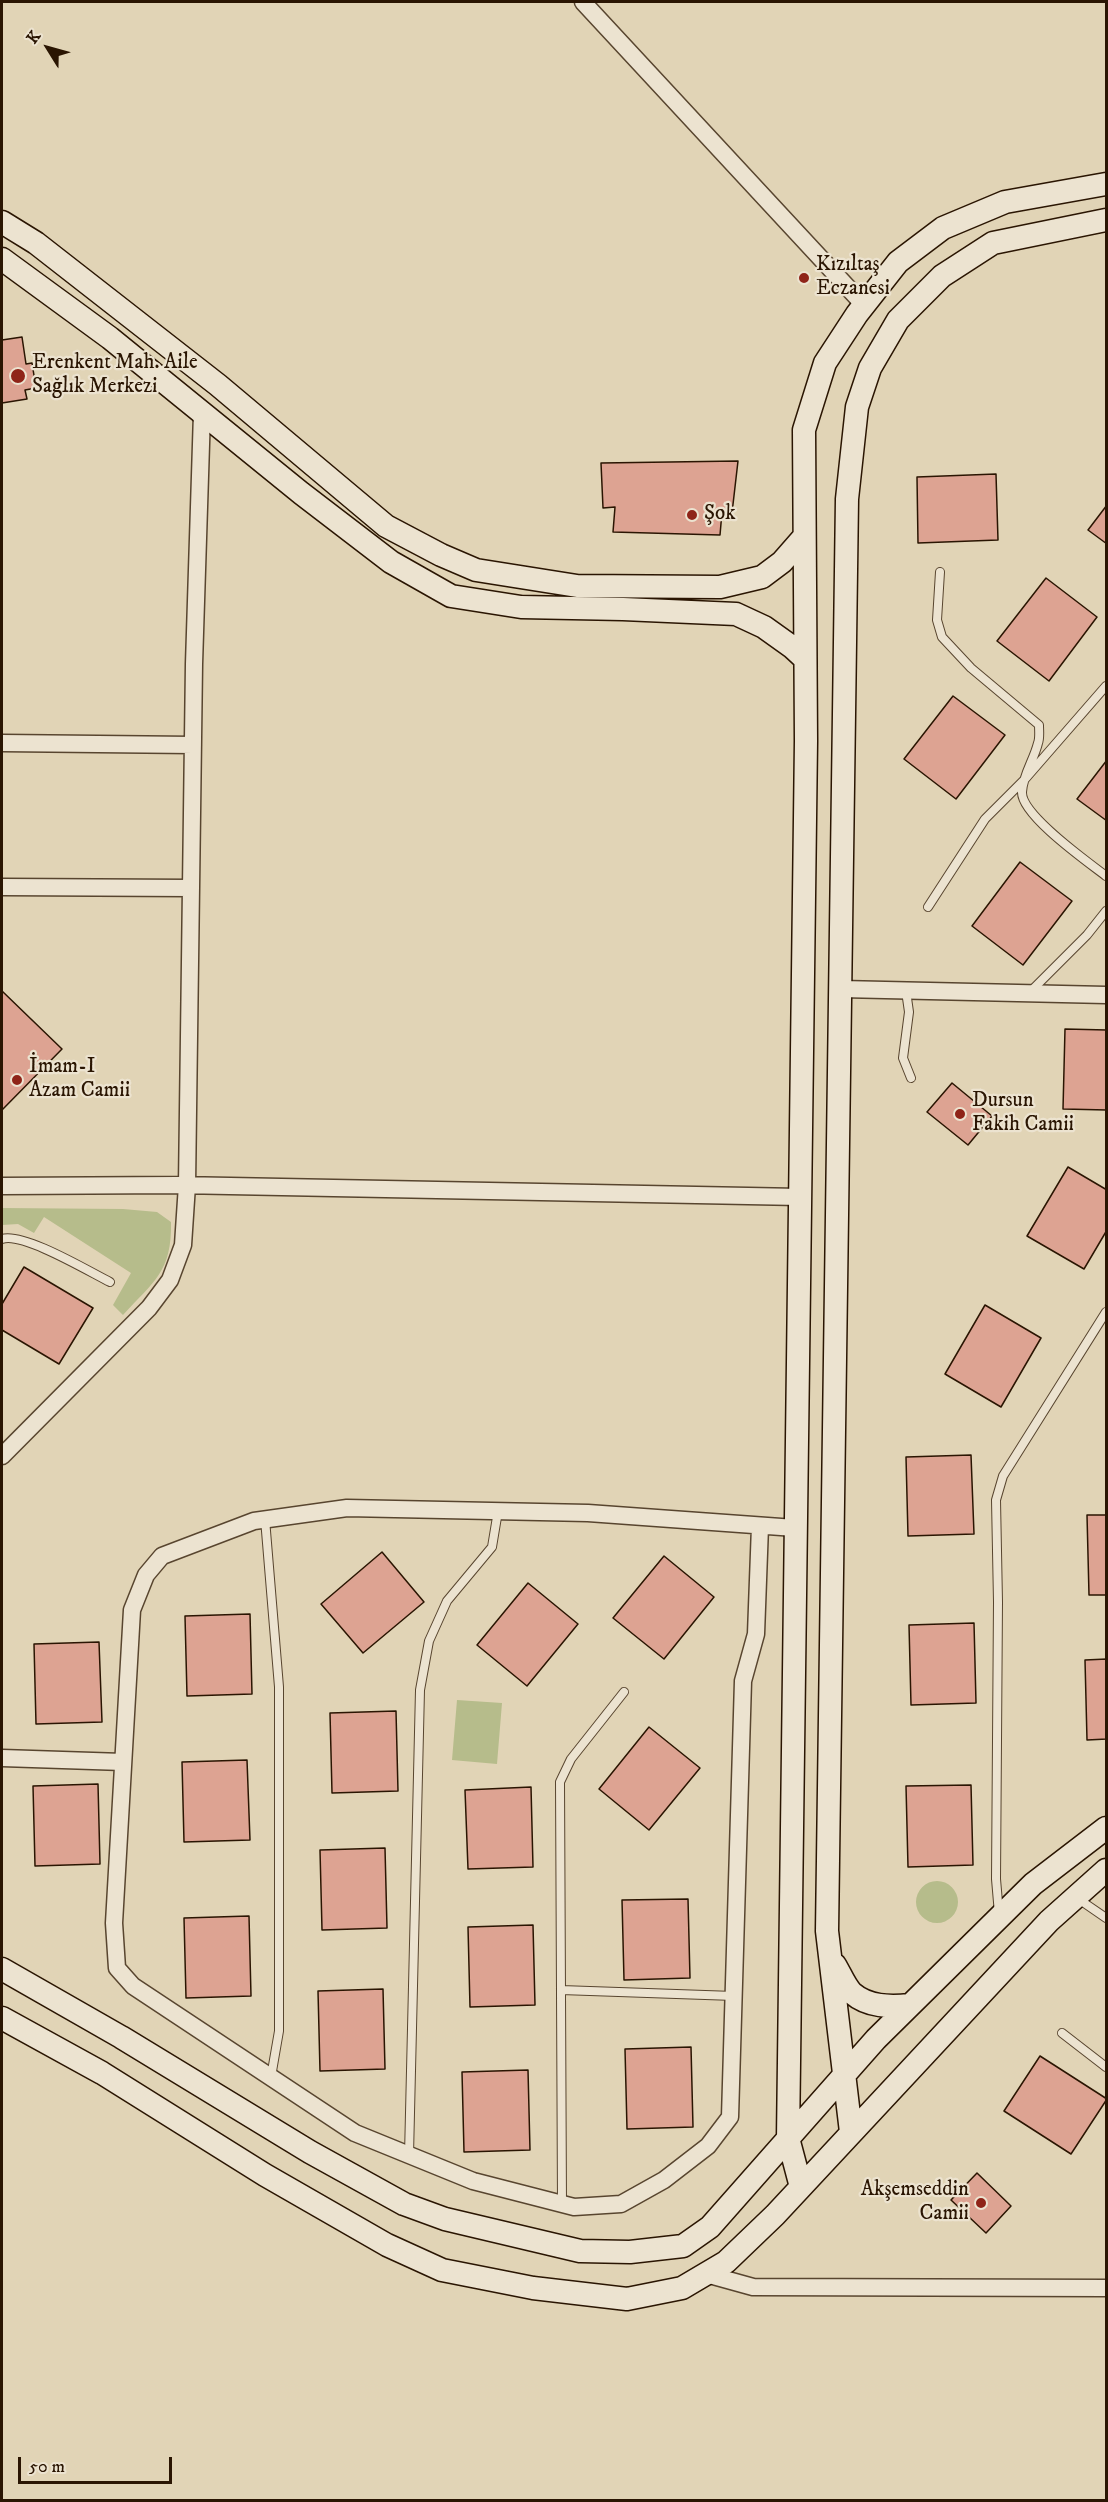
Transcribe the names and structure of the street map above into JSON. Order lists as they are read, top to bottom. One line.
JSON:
{"places":["Kızıltaş Eczanesi","Erenkent Mah. Aile Sağlık Merkezi","Şok","İmam-I Azam Camii","Dursun Fakih Camii","Akşemseddin Camii"],"scale_bar":"50 m","north":"top left"}
